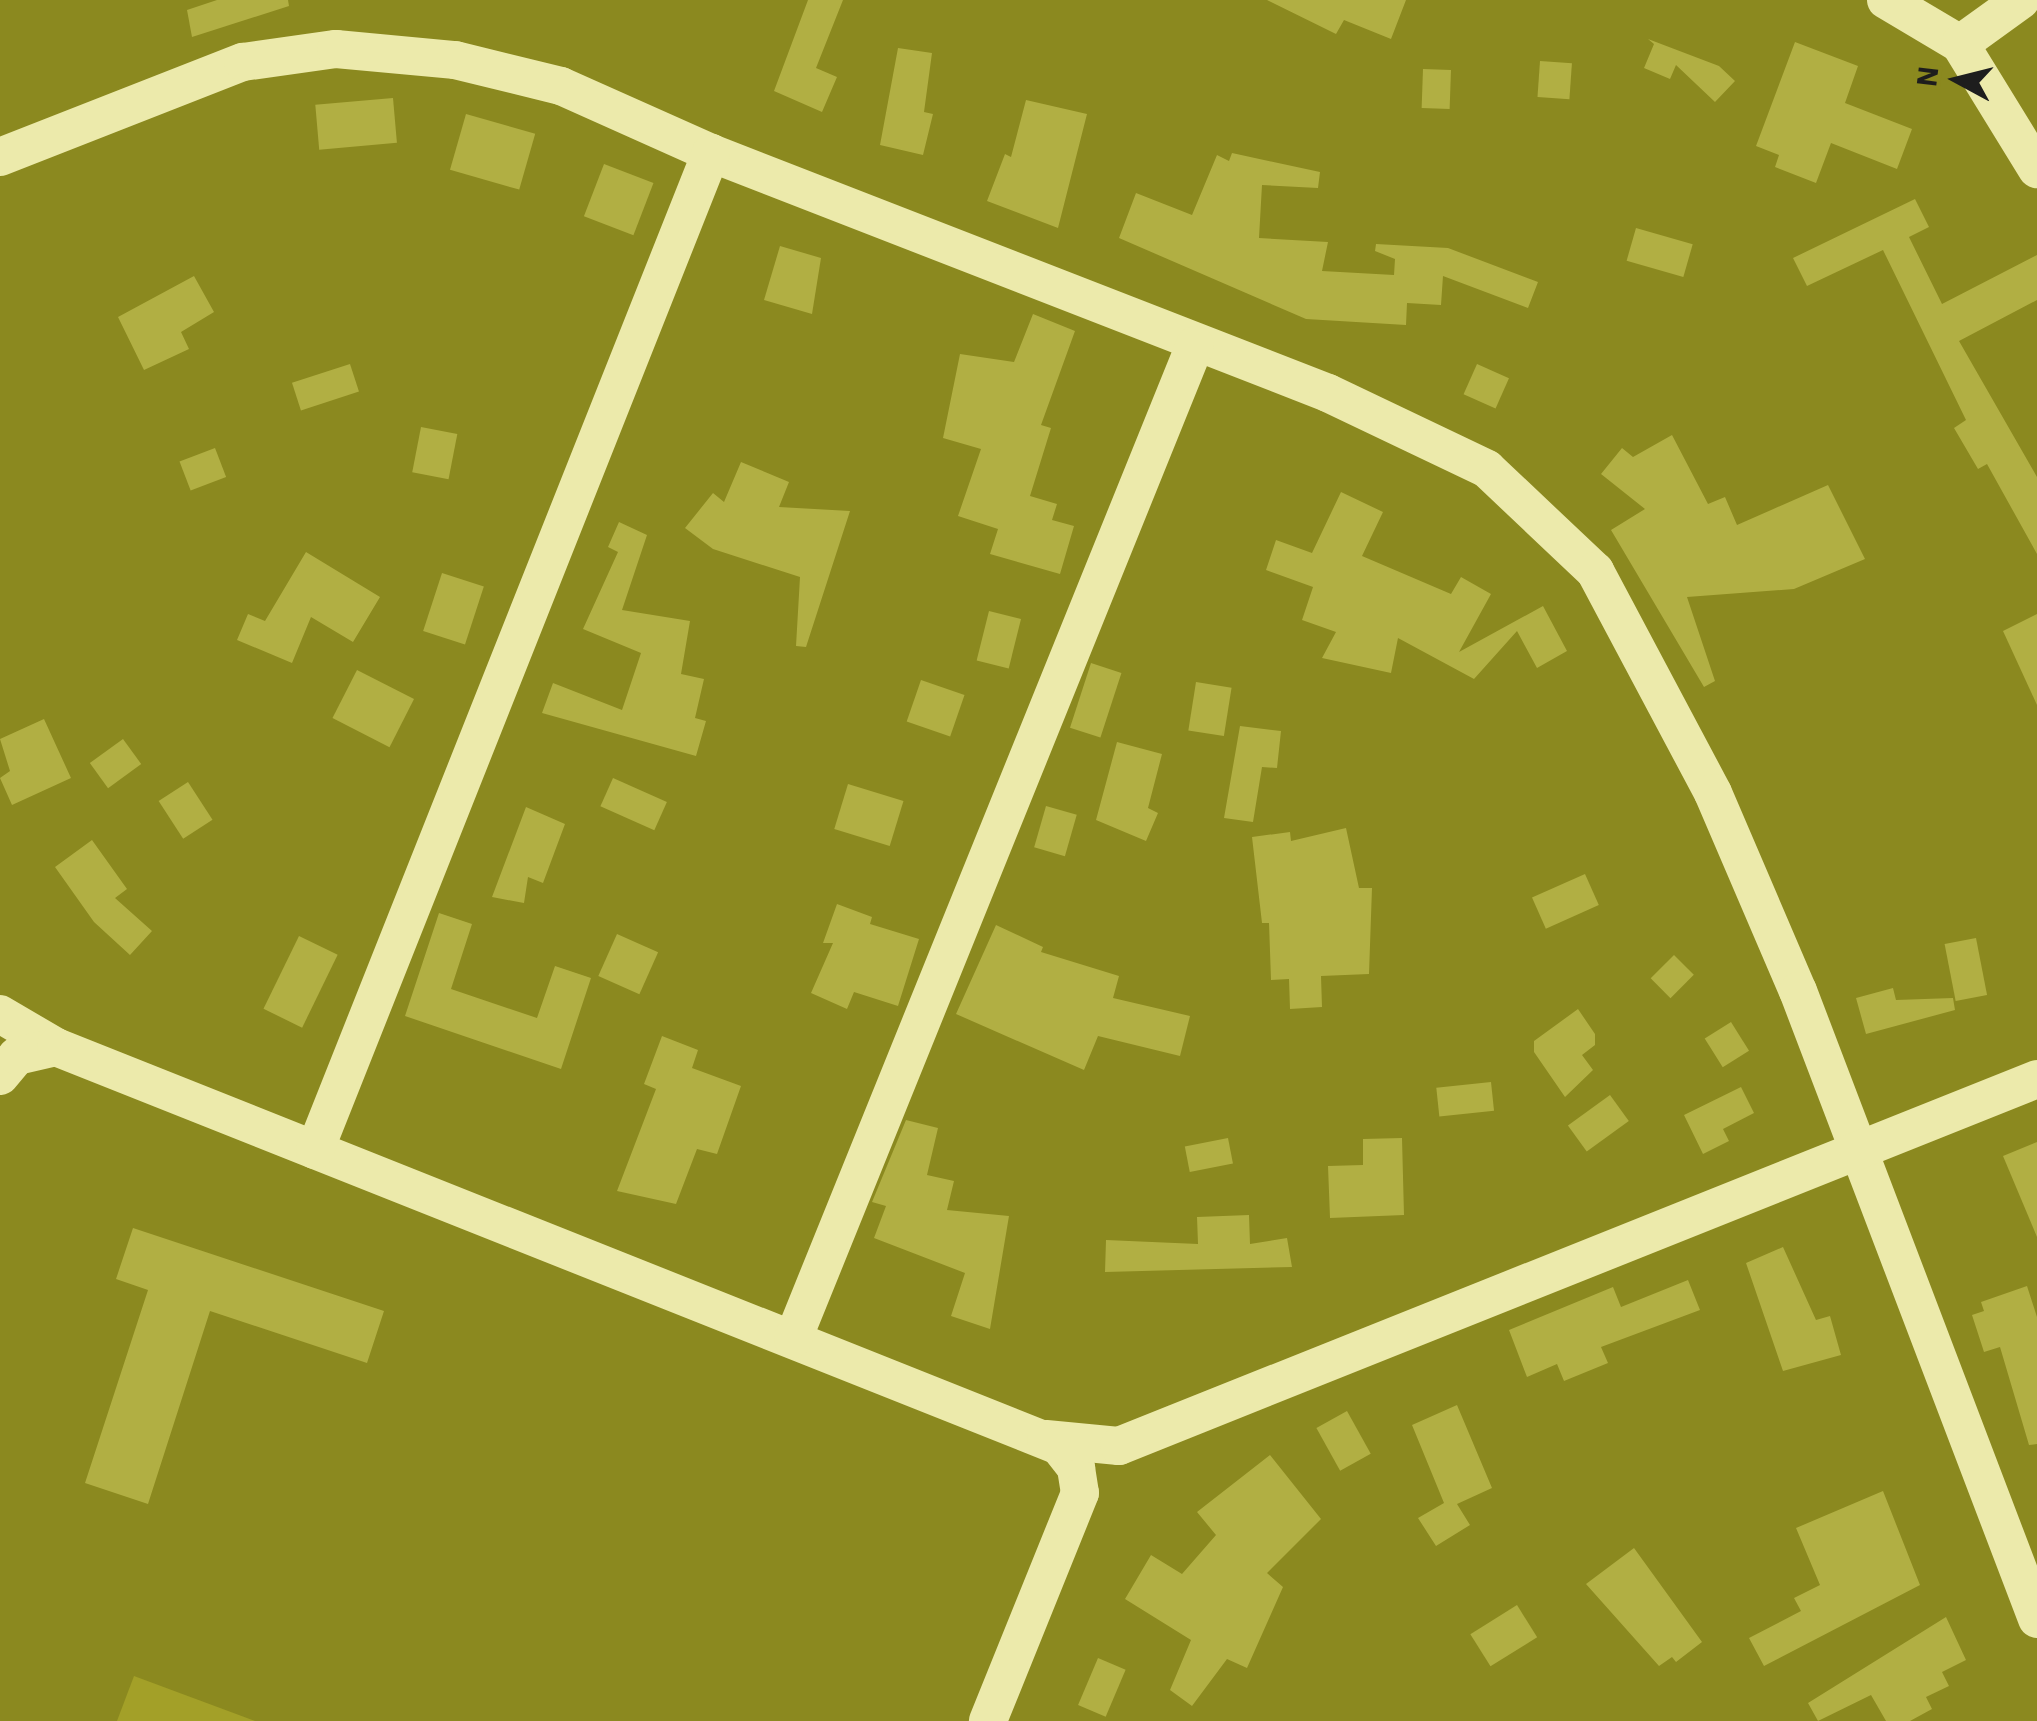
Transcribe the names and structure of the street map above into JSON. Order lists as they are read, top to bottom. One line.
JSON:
{"north":"left"}
